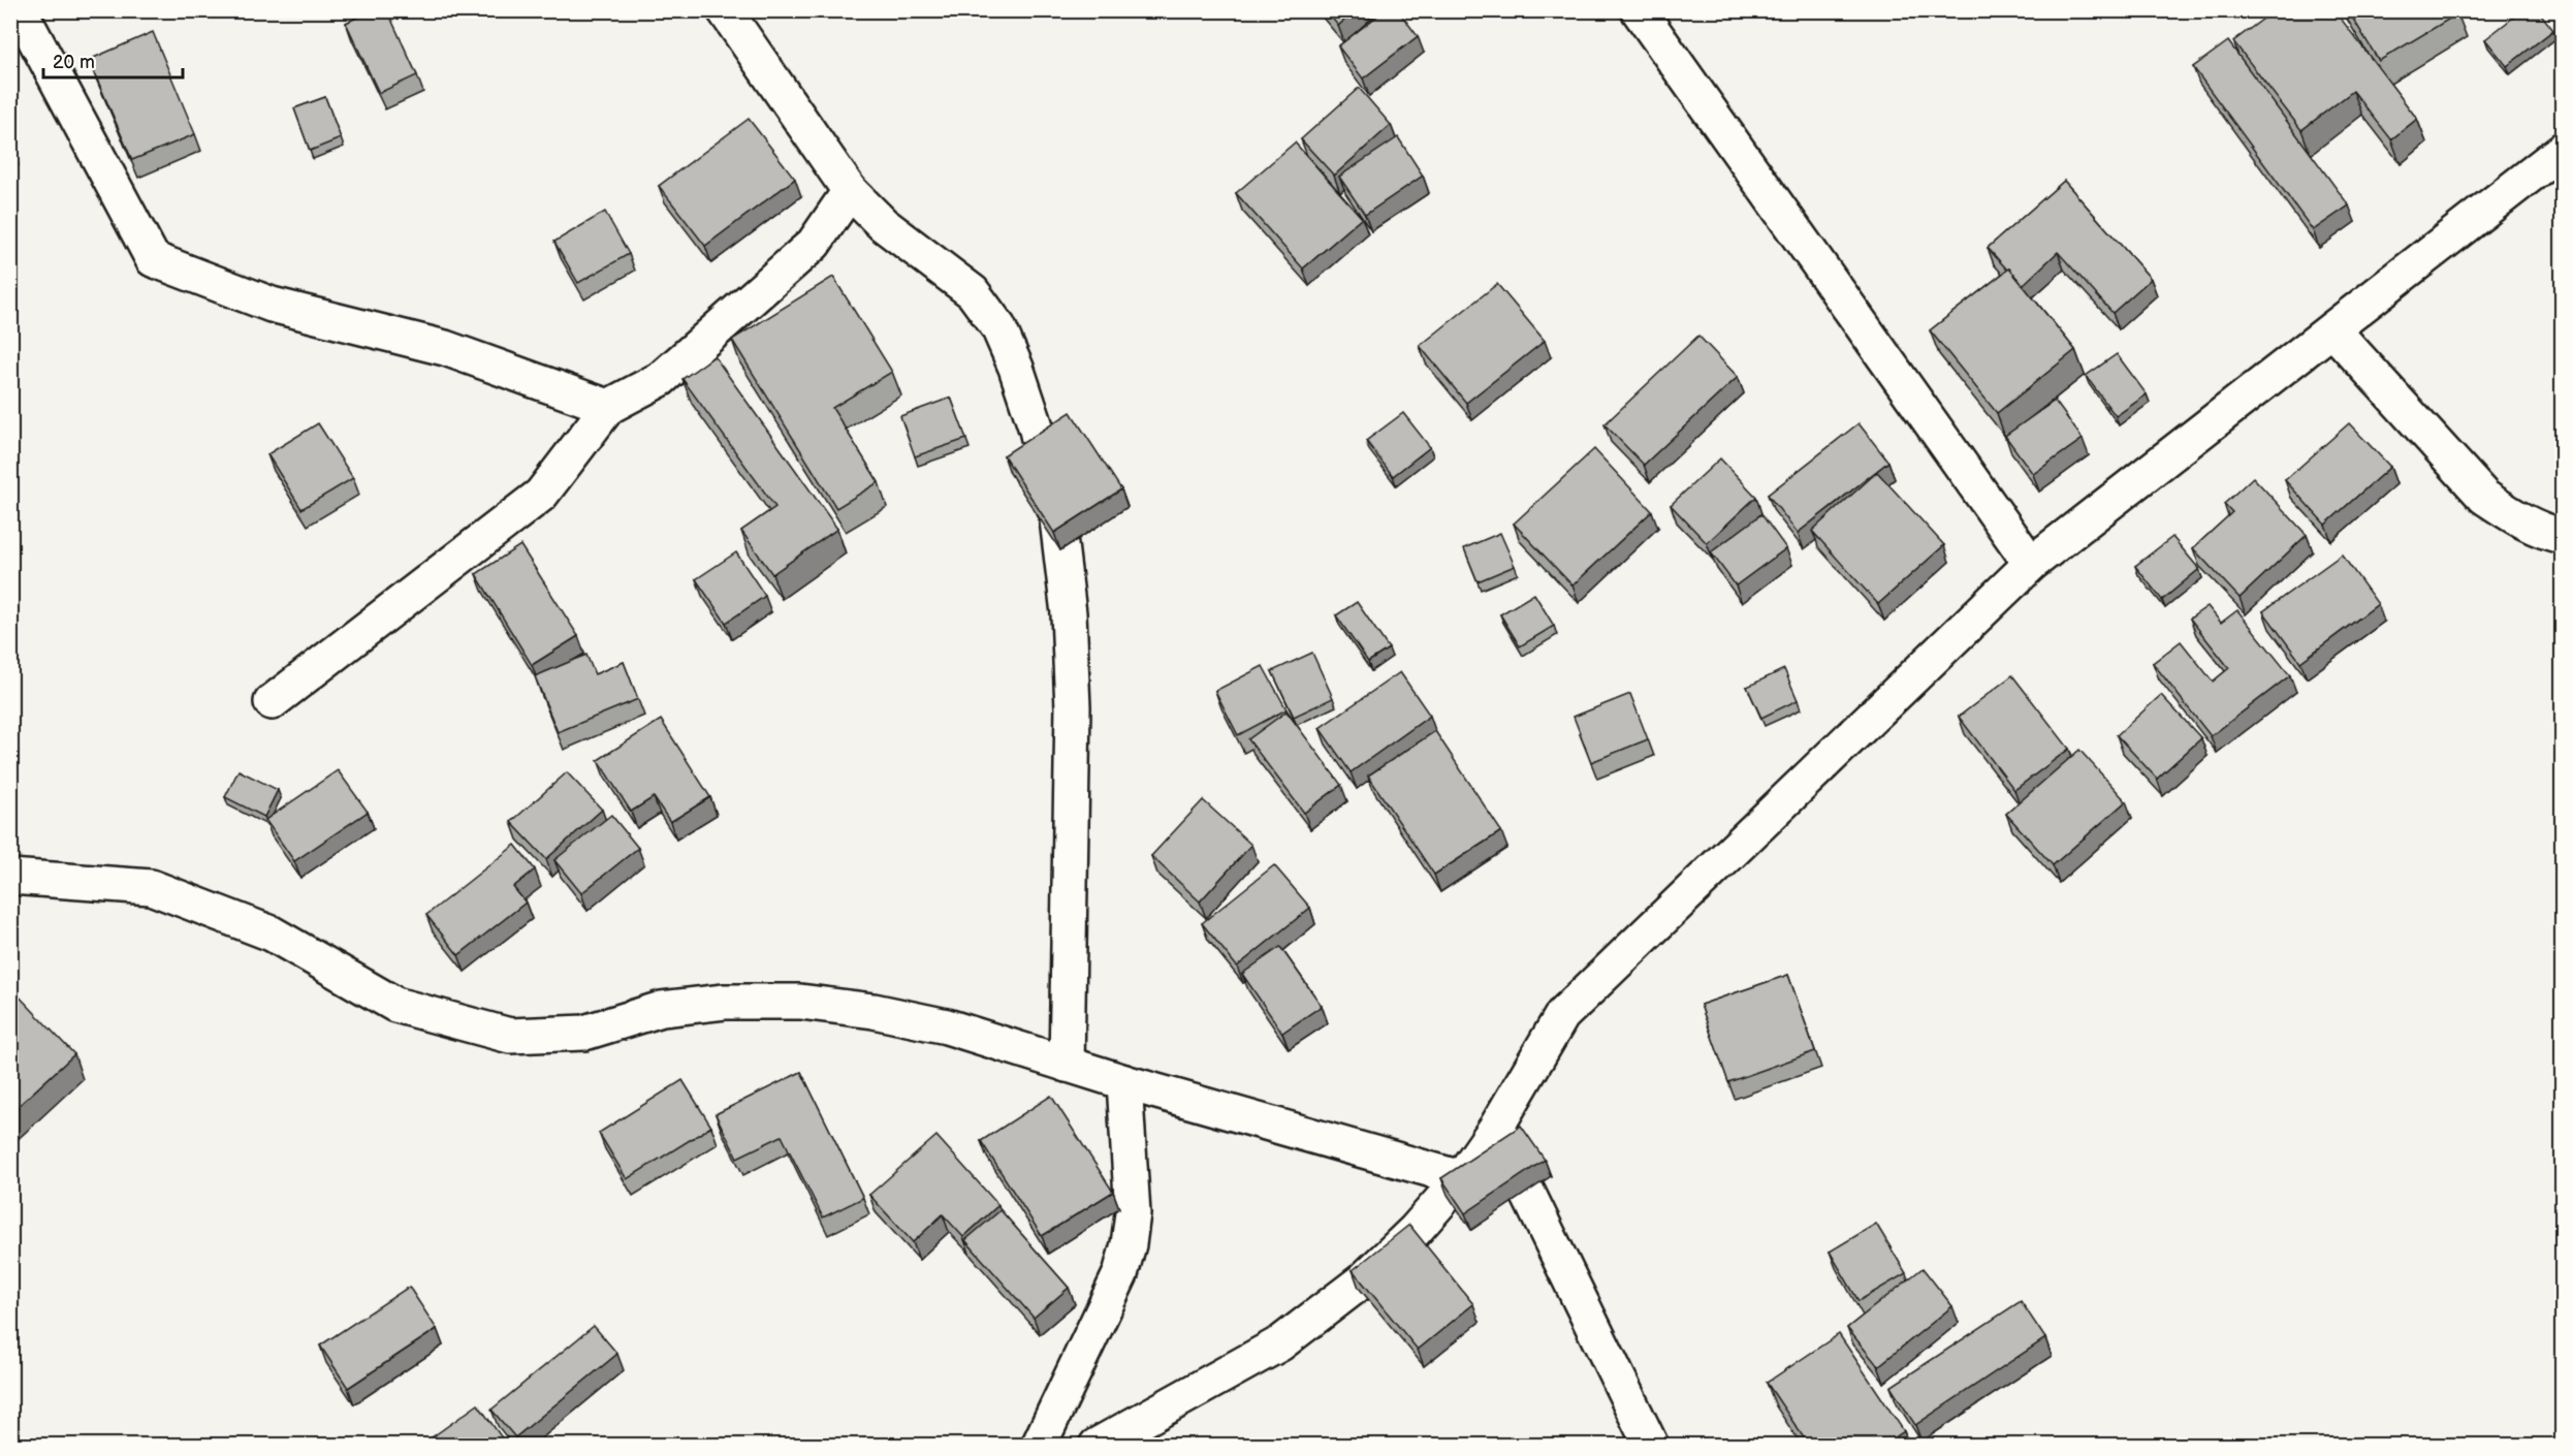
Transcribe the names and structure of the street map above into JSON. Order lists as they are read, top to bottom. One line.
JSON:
{"scale_bar":"20 m"}
